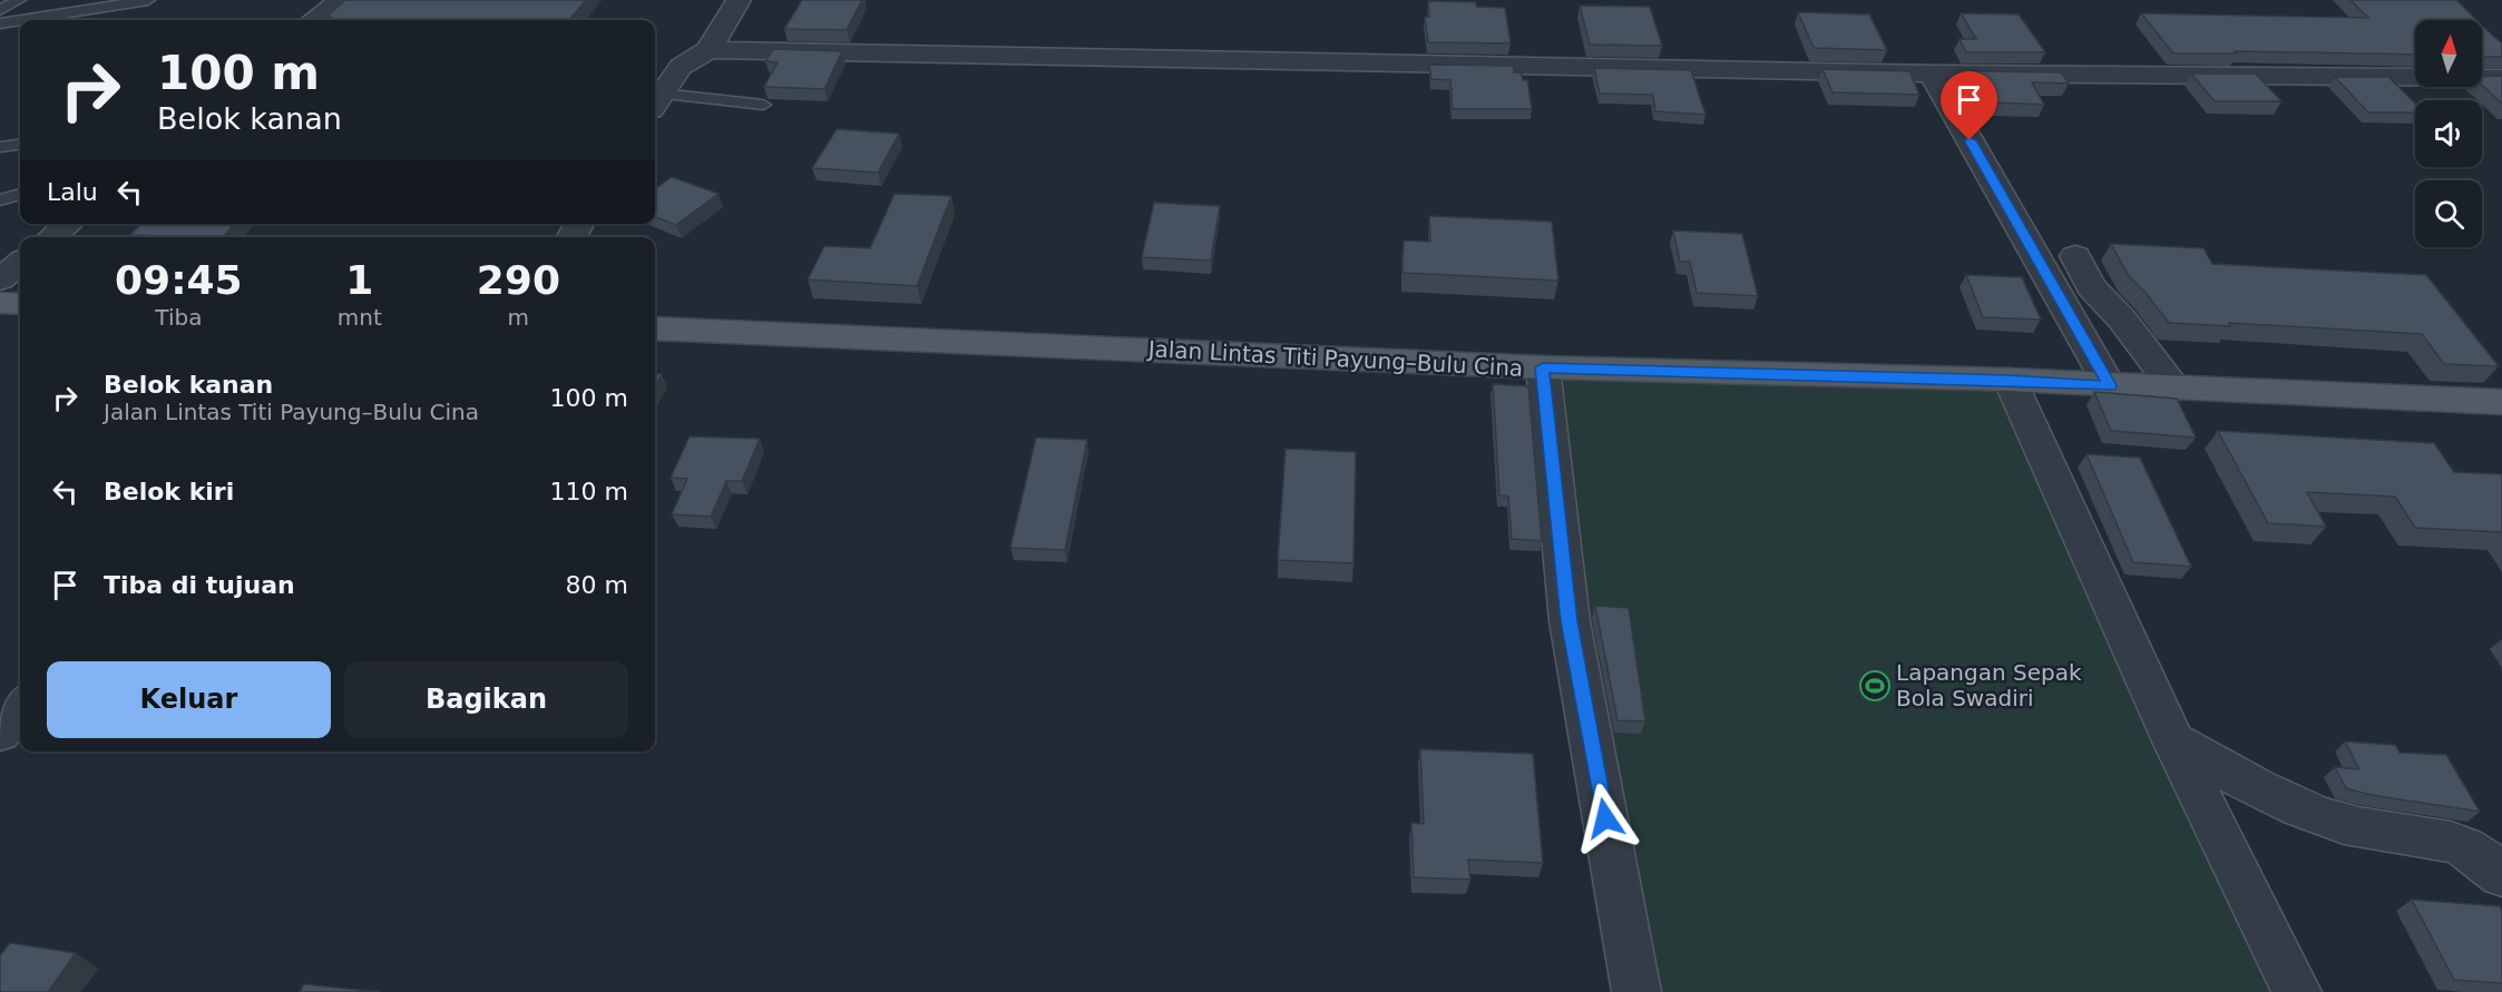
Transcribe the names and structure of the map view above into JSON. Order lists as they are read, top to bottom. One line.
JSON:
{"streets":{"main road":["Jalan Lintas Titi Payung–Bulu Cina"]},"places":{"sports":["Lapangan Sepak Bola Swadiri"]},"north":"top","page":{"turn":["100 m","Belok kanan"],"then":"Lalu","eta":["09:45","Tiba","1","mnt","290","m"],"list":[{"name":"Belok kanan","note":"Jalan Lintas Titi Payung–Bulu Cina","value":"100 m"},{"name":"Belok kiri","value":"110 m"},{"name":"Tiba di tujuan","value":"80 m"}],"buttons":["Keluar","Bagikan"]}}
